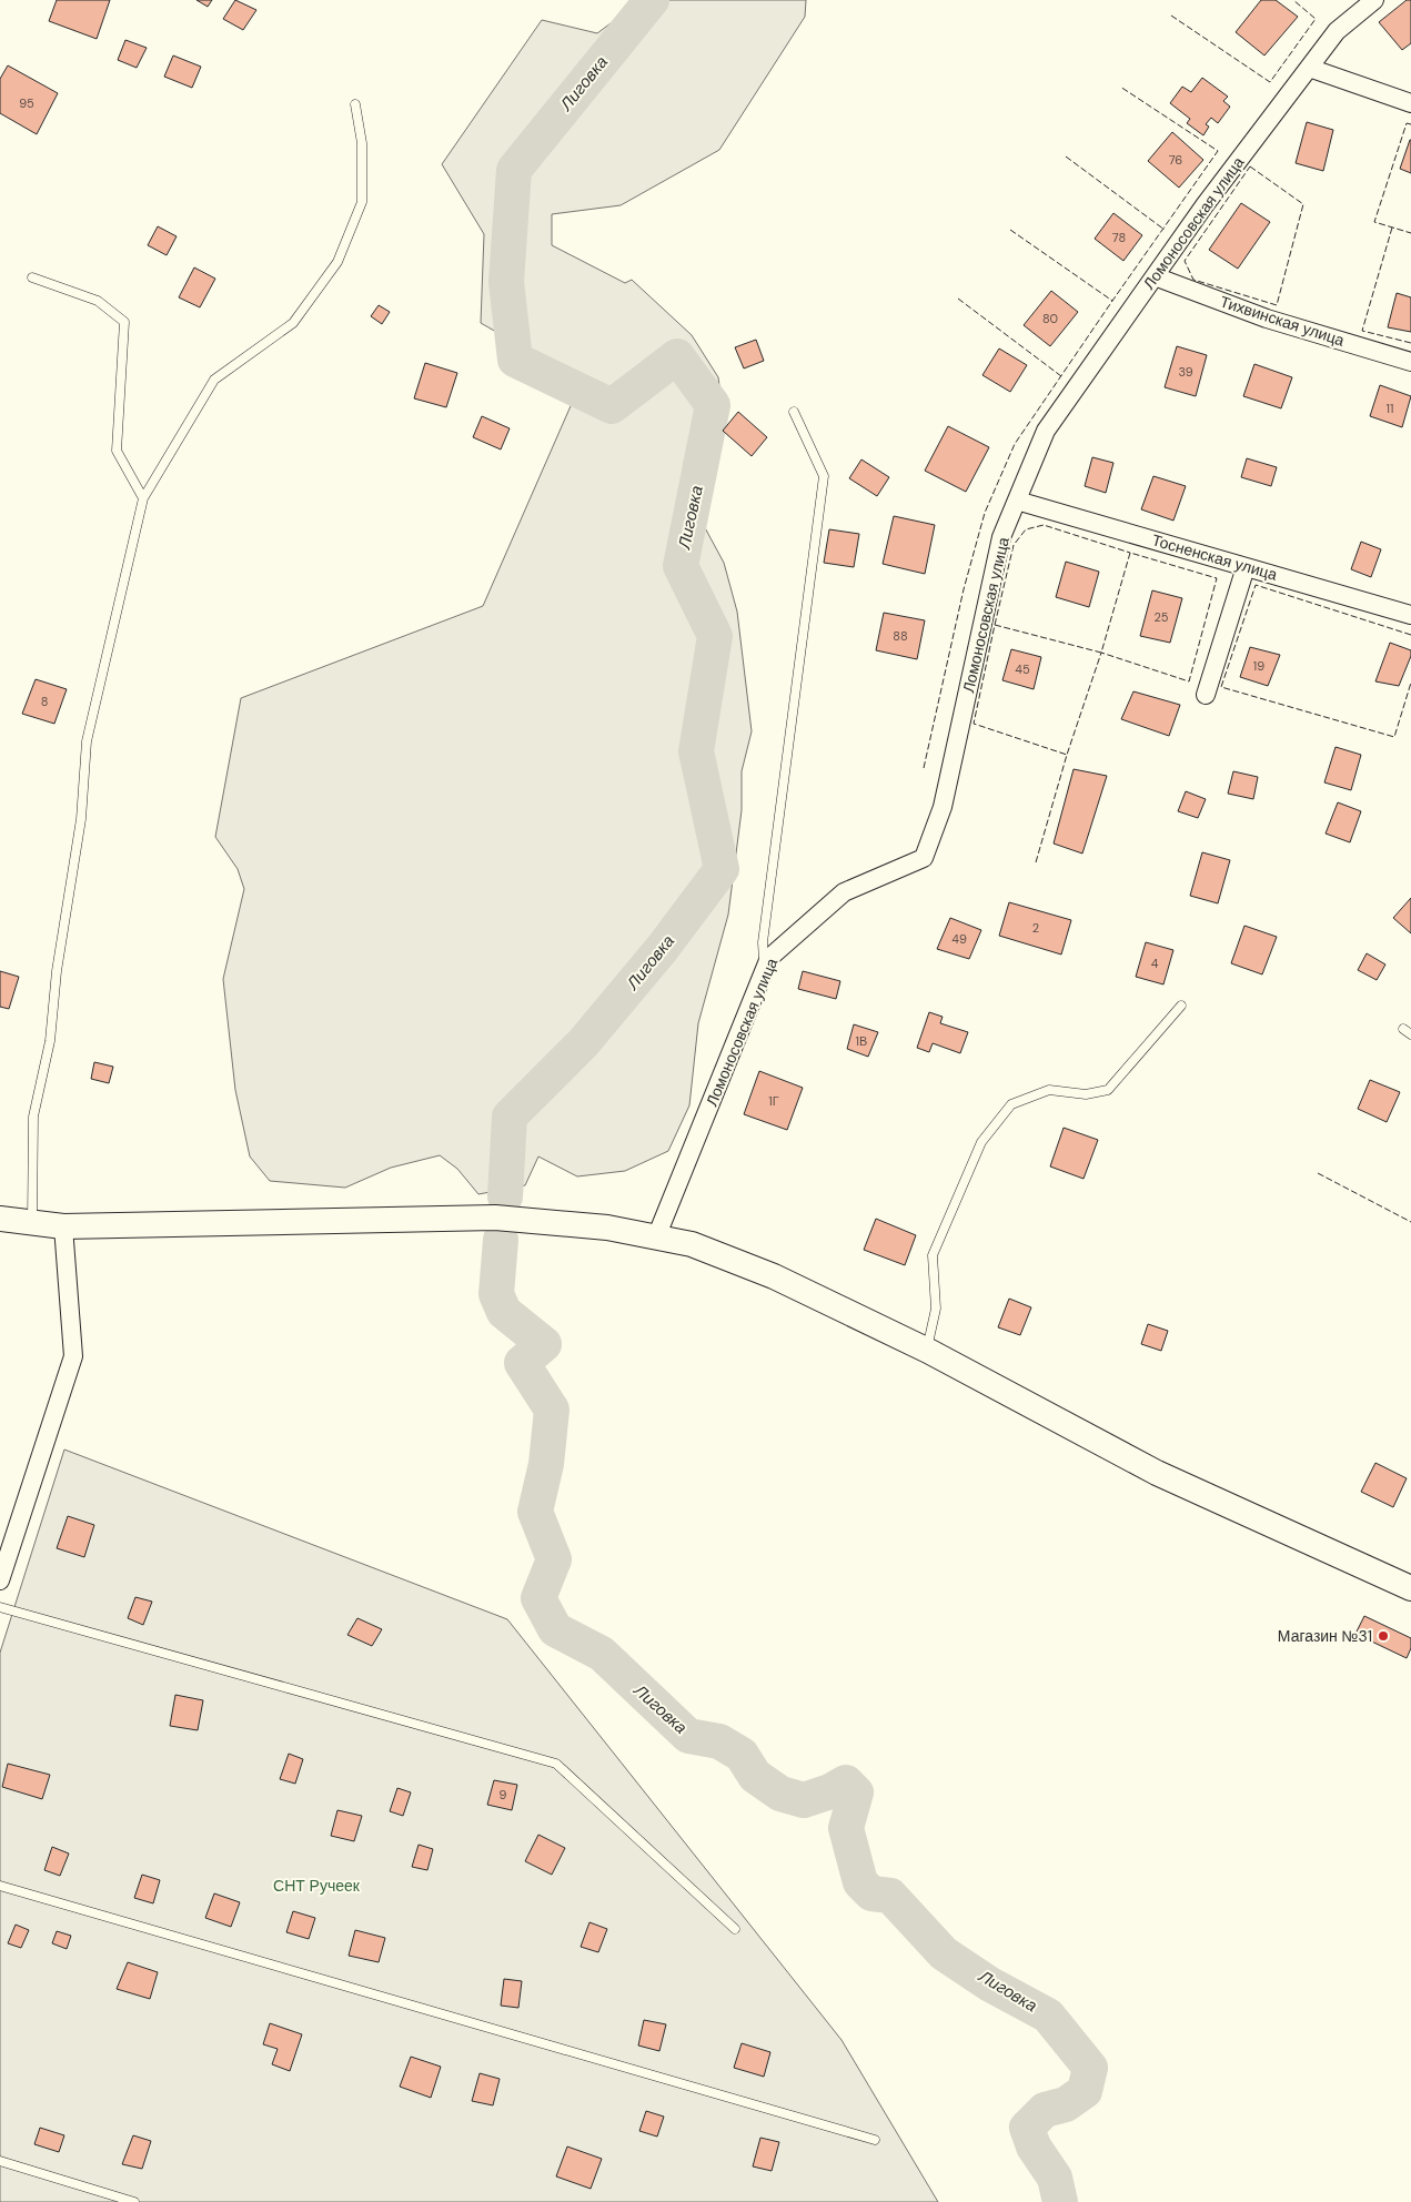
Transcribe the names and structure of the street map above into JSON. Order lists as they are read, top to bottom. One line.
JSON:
{"streets":{"street":["Ломоносовская улица","Тихвинская улица","Тосненская улица"]},"crossings":[["Ломоносовская улица","Тихвинская улица"],["Ломоносовская улица","Тосненская улица"]],"water":["Лиговка"],"parks":["СНТ Ручеек"],"places":["Магазин №31"],"house_numbers":["95","76","78","80","39","11","25","88","19","45","8","2","49","4","1В","1Г","9"]}
